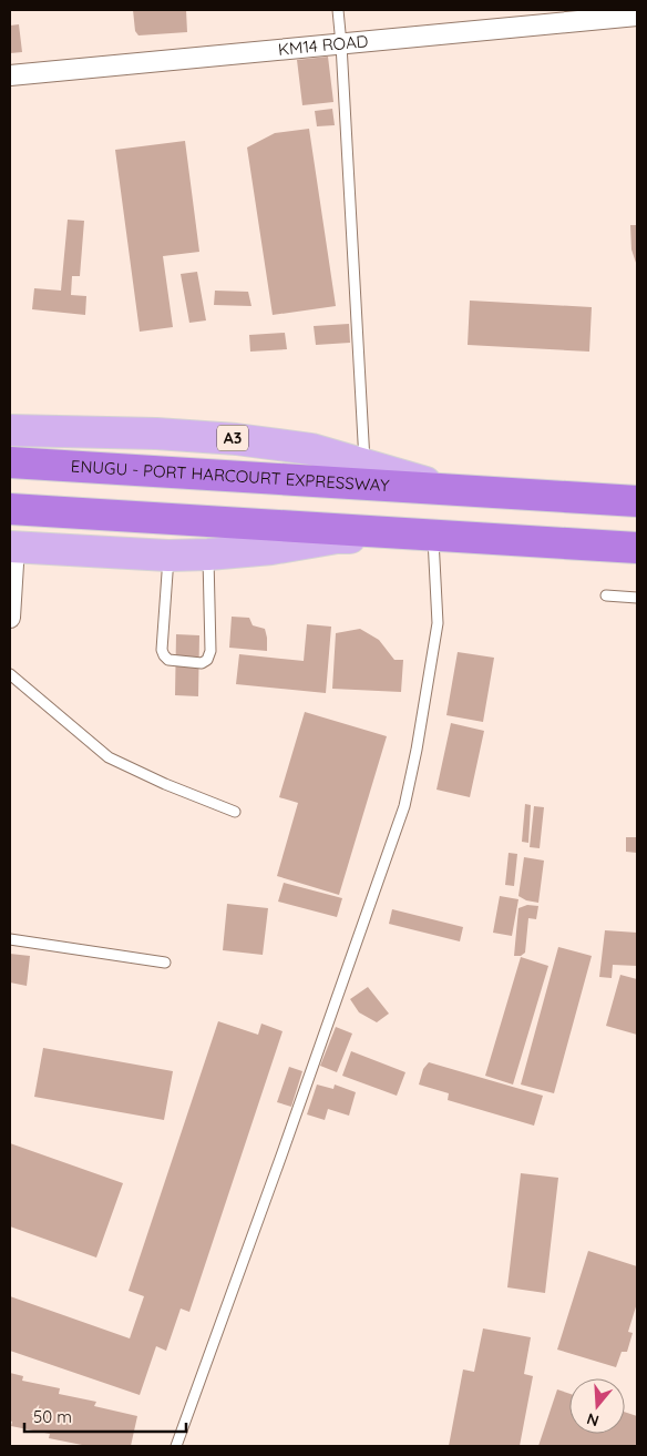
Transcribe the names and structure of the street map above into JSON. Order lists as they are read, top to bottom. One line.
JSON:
{"streets":{"highway":["A3","ENUGU - PORT HARCOURT EXPRESSWAY"],"street":["KM14 ROAD"]},"scale_bar":"50 m","north":"bottom"}
